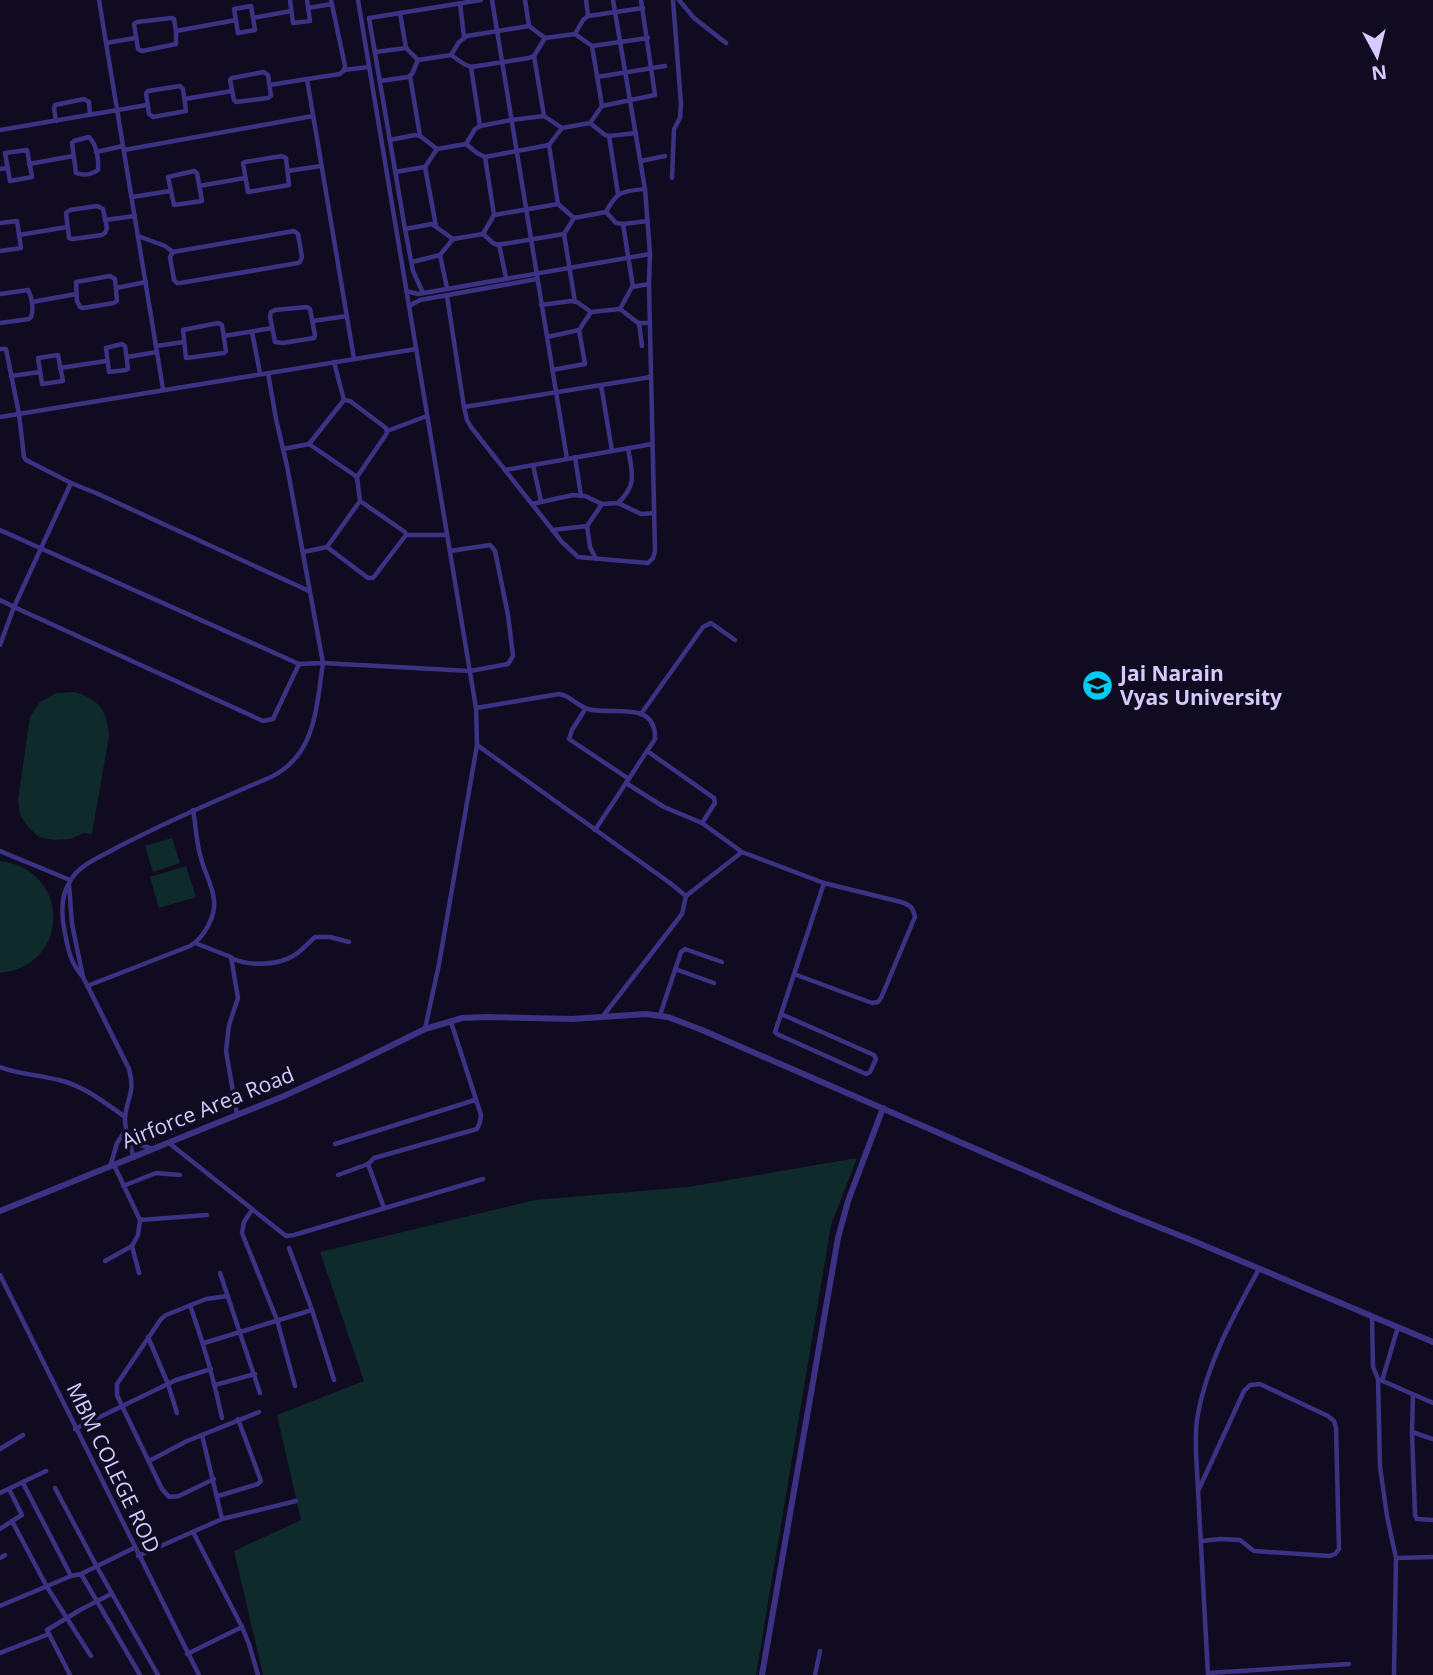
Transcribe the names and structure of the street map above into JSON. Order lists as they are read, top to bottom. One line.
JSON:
{"streets":{"street":["Airforce Area Road","MBM COLEGE ROD"]},"places":{"school or university":["Jai Narain Vyas University"]},"north":"bottom"}
